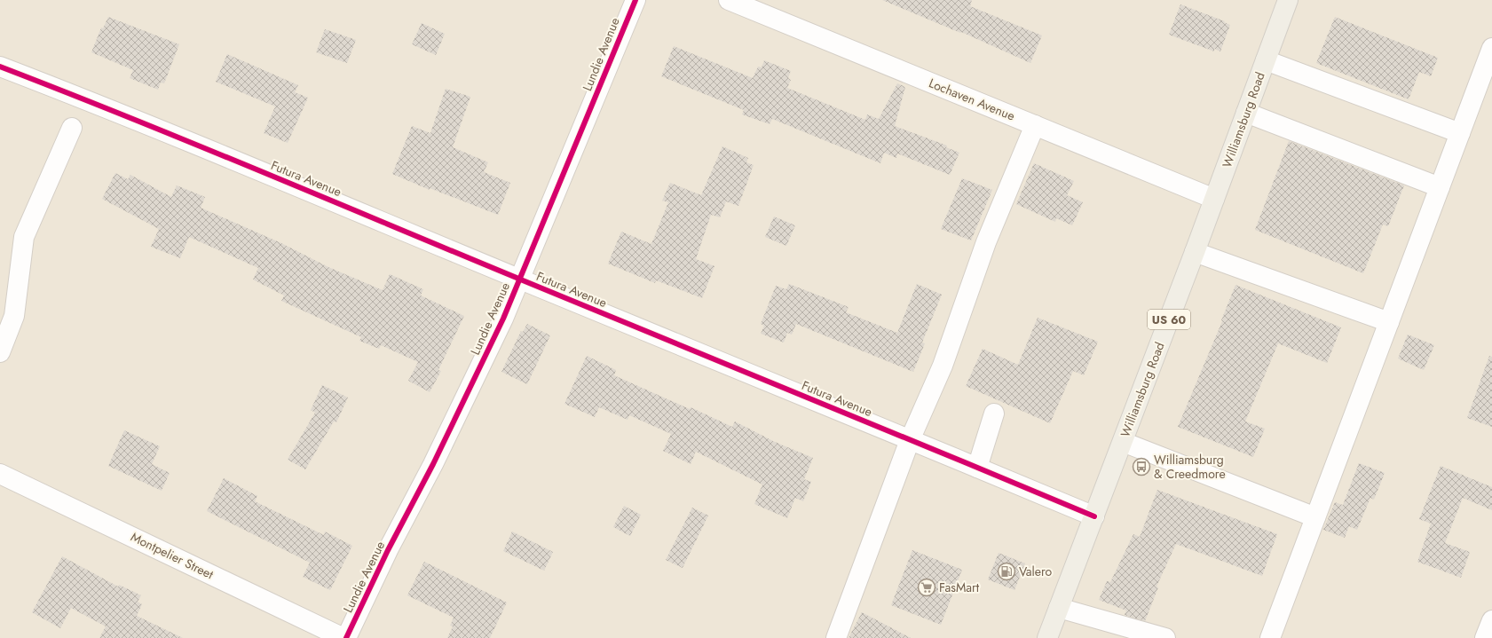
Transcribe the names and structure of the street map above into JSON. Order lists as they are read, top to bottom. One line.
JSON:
{"streets":{"main road":["Williamsburg Road","US 60"],"street":["Lundie Avenue","Lochaven Avenue","Futura Avenue","Montpelier Street"]},"crossings":[["Lundie Avenue","Futura Avenue"],["Lundie Avenue","Montpelier Street"],["Lochaven Avenue","Williamsburg Road"],["Williamsburg Road","Futura Avenue"]],"places":{"bus stop":["Williamsburg & Creedmore"],"fuel station":["Valero"],"supermarket":["FasMart"]}}
